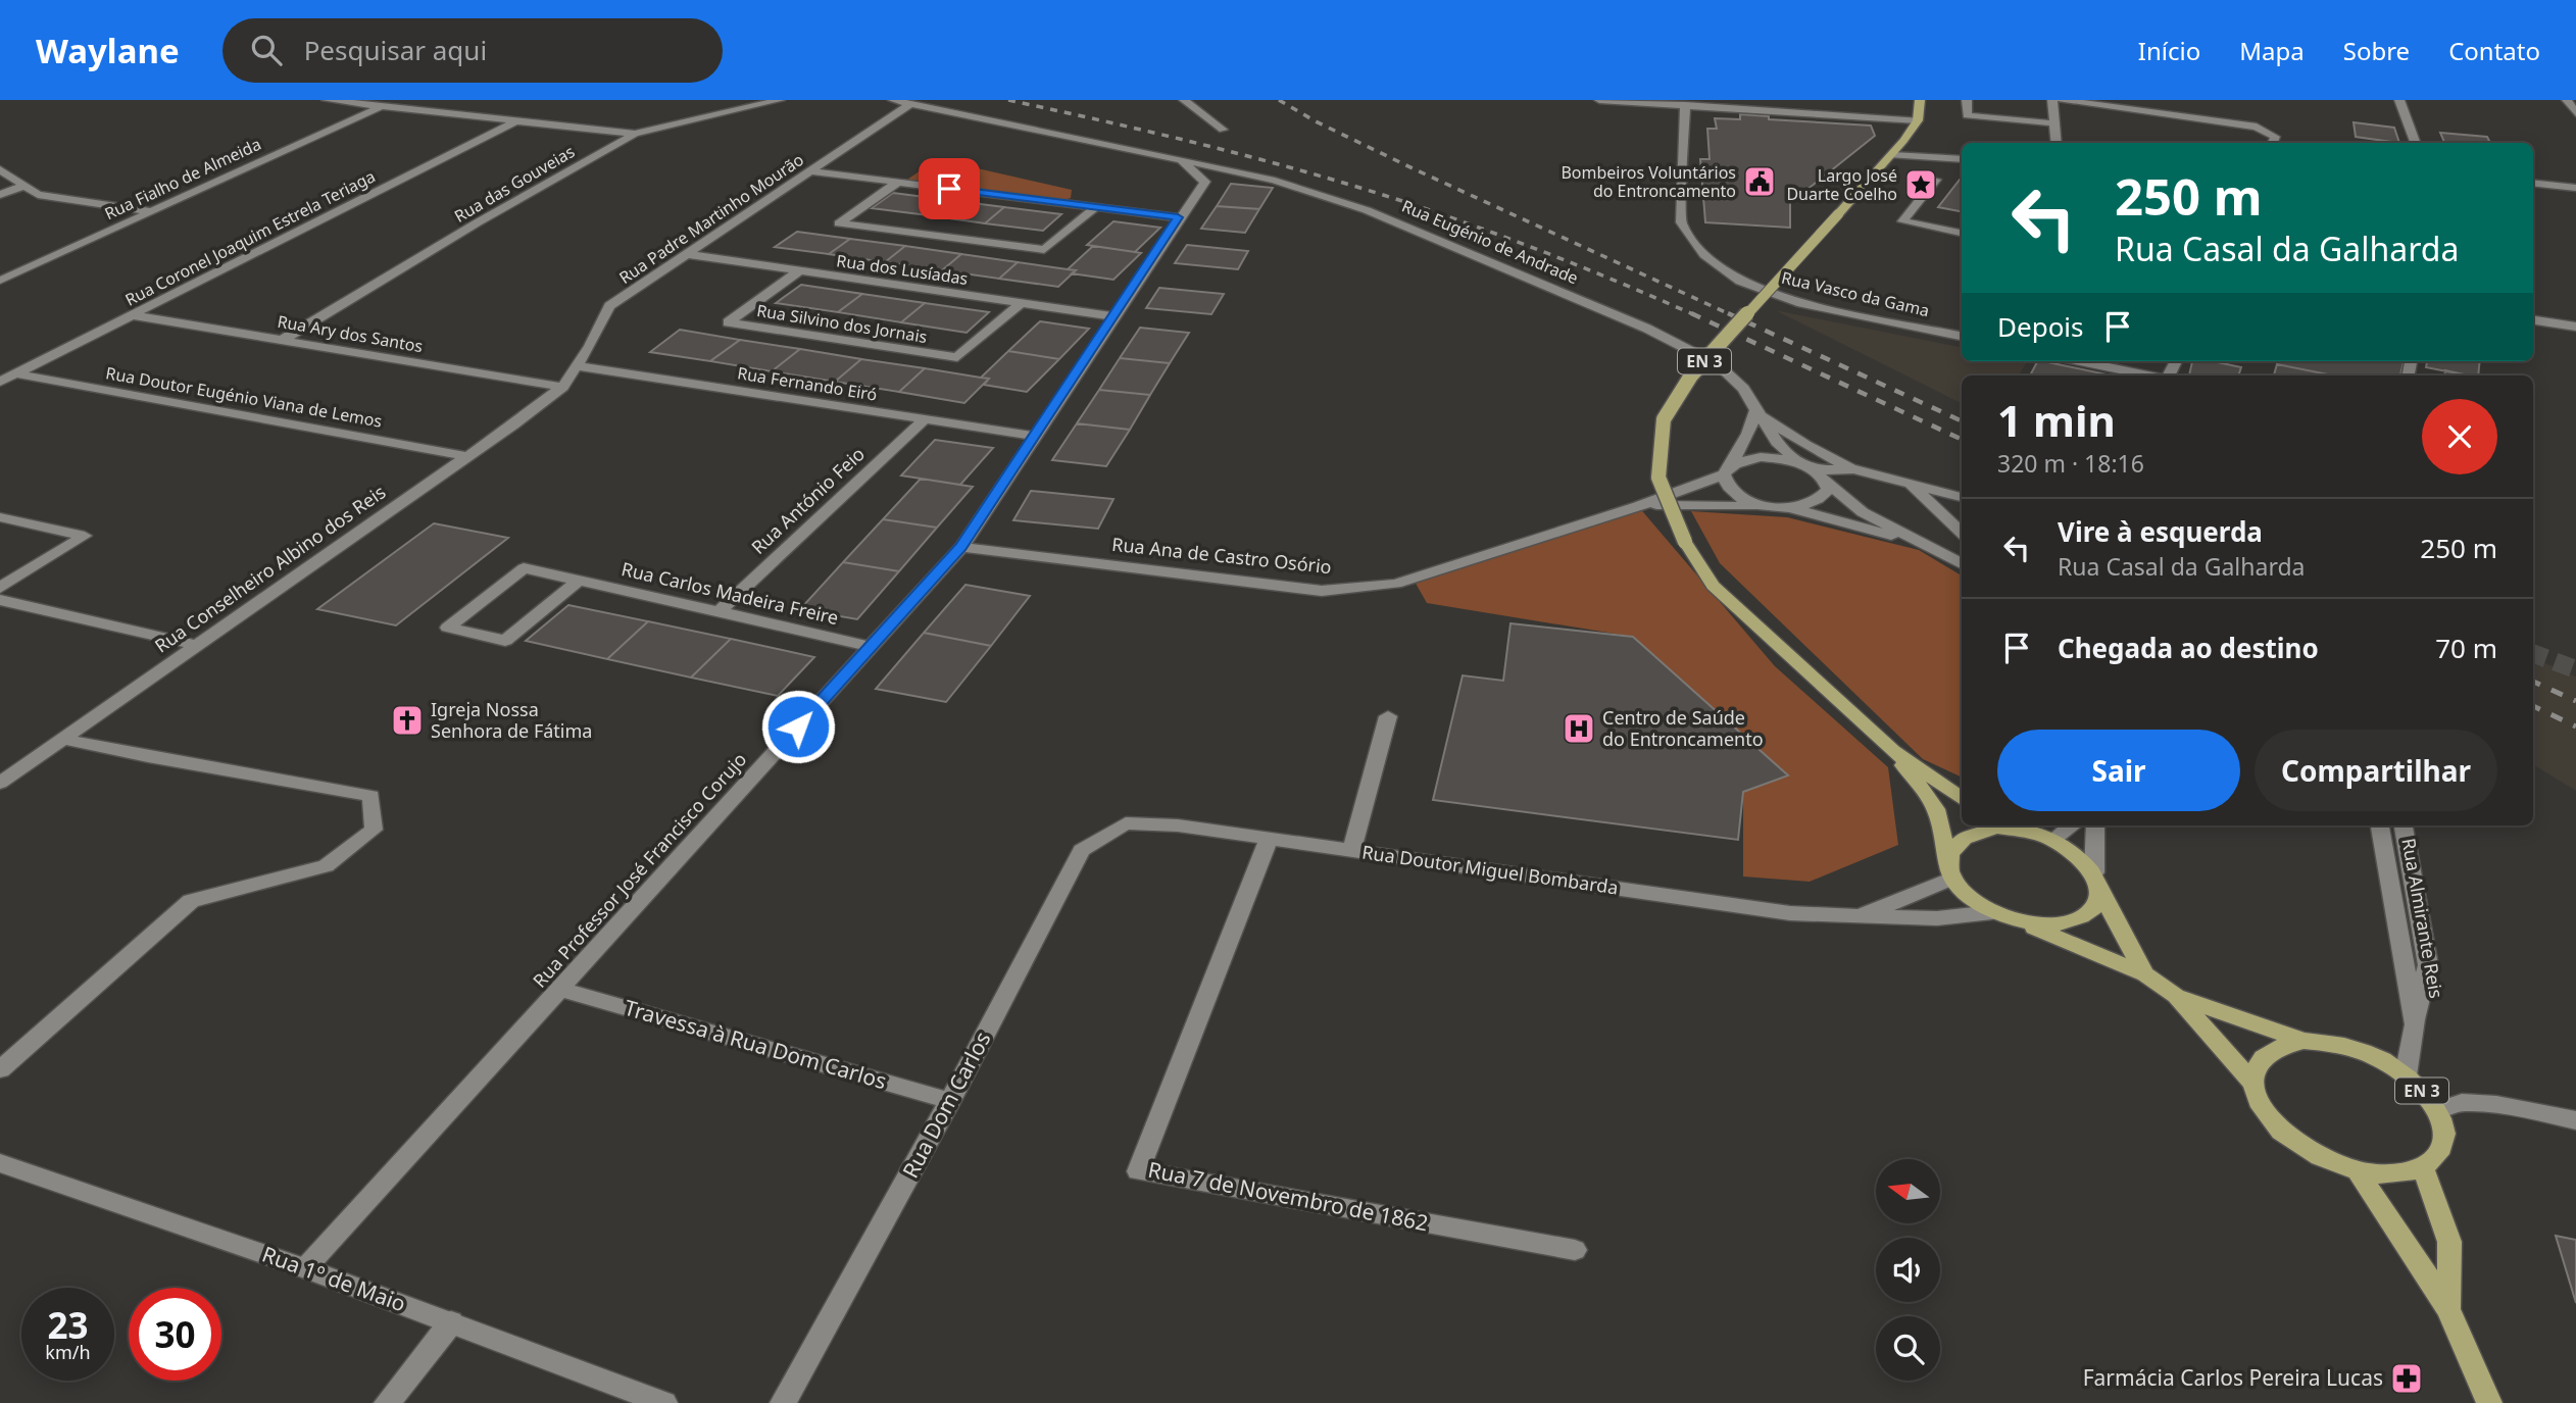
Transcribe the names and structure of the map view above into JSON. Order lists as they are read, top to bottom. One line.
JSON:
{"streets":{"main road":["EN 3"],"street":["Rua Fialho de Almeida","Rua das Gouveias","Rua Padre Martinho Mourão","Rua Coronel Joaquim Estrela Teriaga","Rua Eugénio de Andrade","Rua dos Lusíadas","Rua Vasco da Gama","Rua Silvino dos Jornais","Rua Ary dos Santos","Rua Fernando Eiró","Rua Doutor Eugénio Viana de Lemos","Rua António Feio","Rua Ana de Castro Osório","Rua Conselheiro Albino dos Reis","Rua Carlos Madeira Freire","Rua Professor José Francisco Corujo","Rua Doutor Miguel Bombarda","Rua Almirante Reis","Travessa à Rua Dom Carlos","Rua Dom Carlos","Rua 7 de Novembro de 1862","Rua 1º de Maio"]},"crossings":[["Rua das Gouveias","Rua Ary dos Santos"],["Rua Padre Martinho Mourão","Rua dos Lusíadas"],["Rua Padre Martinho Mourão","Rua Ary dos Santos"],["Rua Padre Martinho Mourão","Rua Fernando Eiró"],["Rua Padre Martinho Mourão","Rua Conselheiro Albino dos Reis"],["Rua Coronel Joaquim Estrela Teriaga","Rua Ary dos Santos"],["Rua Coronel Joaquim Estrela Teriaga","Rua Doutor Eugénio Viana de Lemos"],["Rua Eugénio de Andrade","Rua Ana de Castro Osório"],["Rua Eugénio de Andrade","Rua Professor José Francisco Corujo"],["Rua dos Lusíadas","Rua Silvino dos Jornais"],["Rua dos Lusíadas","Rua Professor José Francisco Corujo"],["Rua Ary dos Santos","Rua Conselheiro Albino dos Reis"],["EN 3","Rua Doutor Miguel Bombarda"],["EN 3","Rua Almirante Reis"],["Rua Fernando Eiró","Rua António Feio"],["Rua Fernando Eiró","Rua Professor José Francisco Corujo"],["Rua Doutor Eugénio Viana de Lemos","Rua Conselheiro Albino dos Reis"],["Rua António Feio","Rua Carlos Madeira Freire"],["Rua Ana de Castro Osório","Rua Professor José Francisco Corujo"],["Rua Carlos Madeira Freire","Rua Professor José Francisco Corujo"],["Rua Professor José Francisco Corujo","Travessa à Rua Dom Carlos"],["Rua Professor José Francisco Corujo","Rua 1º de Maio"],["Rua Doutor Miguel Bombarda","Rua Dom Carlos"],["Rua Doutor Miguel Bombarda","Rua 7 de Novembro de 1862"],["Travessa à Rua Dom Carlos","Rua Dom Carlos"]],"places":{"public building":["Bombeiros Voluntários do Entroncamento"],"place":["Largo José Duarte Coelho"],"church":["Igreja Nossa Senhora de Fátima"],"hospital":["Centro de Saúde do Entroncamento"],"pharmacy":["Farmácia Carlos Pereira Lucas"]},"north":"left","page":{"header":"Waylane","search":"Pesquisar aqui","nav":["Início","Mapa","Sobre","Contato"],"turn":["250 m","Rua Casal da Galharda"],"then":"Depois","heading":["1 min","320 m · 18:16"],"list":[{"name":"Vire à esquerda","note":"Rua Casal da Galharda","value":"250 m"},{"name":"Chegada ao destino","value":"70 m"}],"buttons":["Sair","Compartilhar"],"speed":"23 km/h","limit":"30"}}
